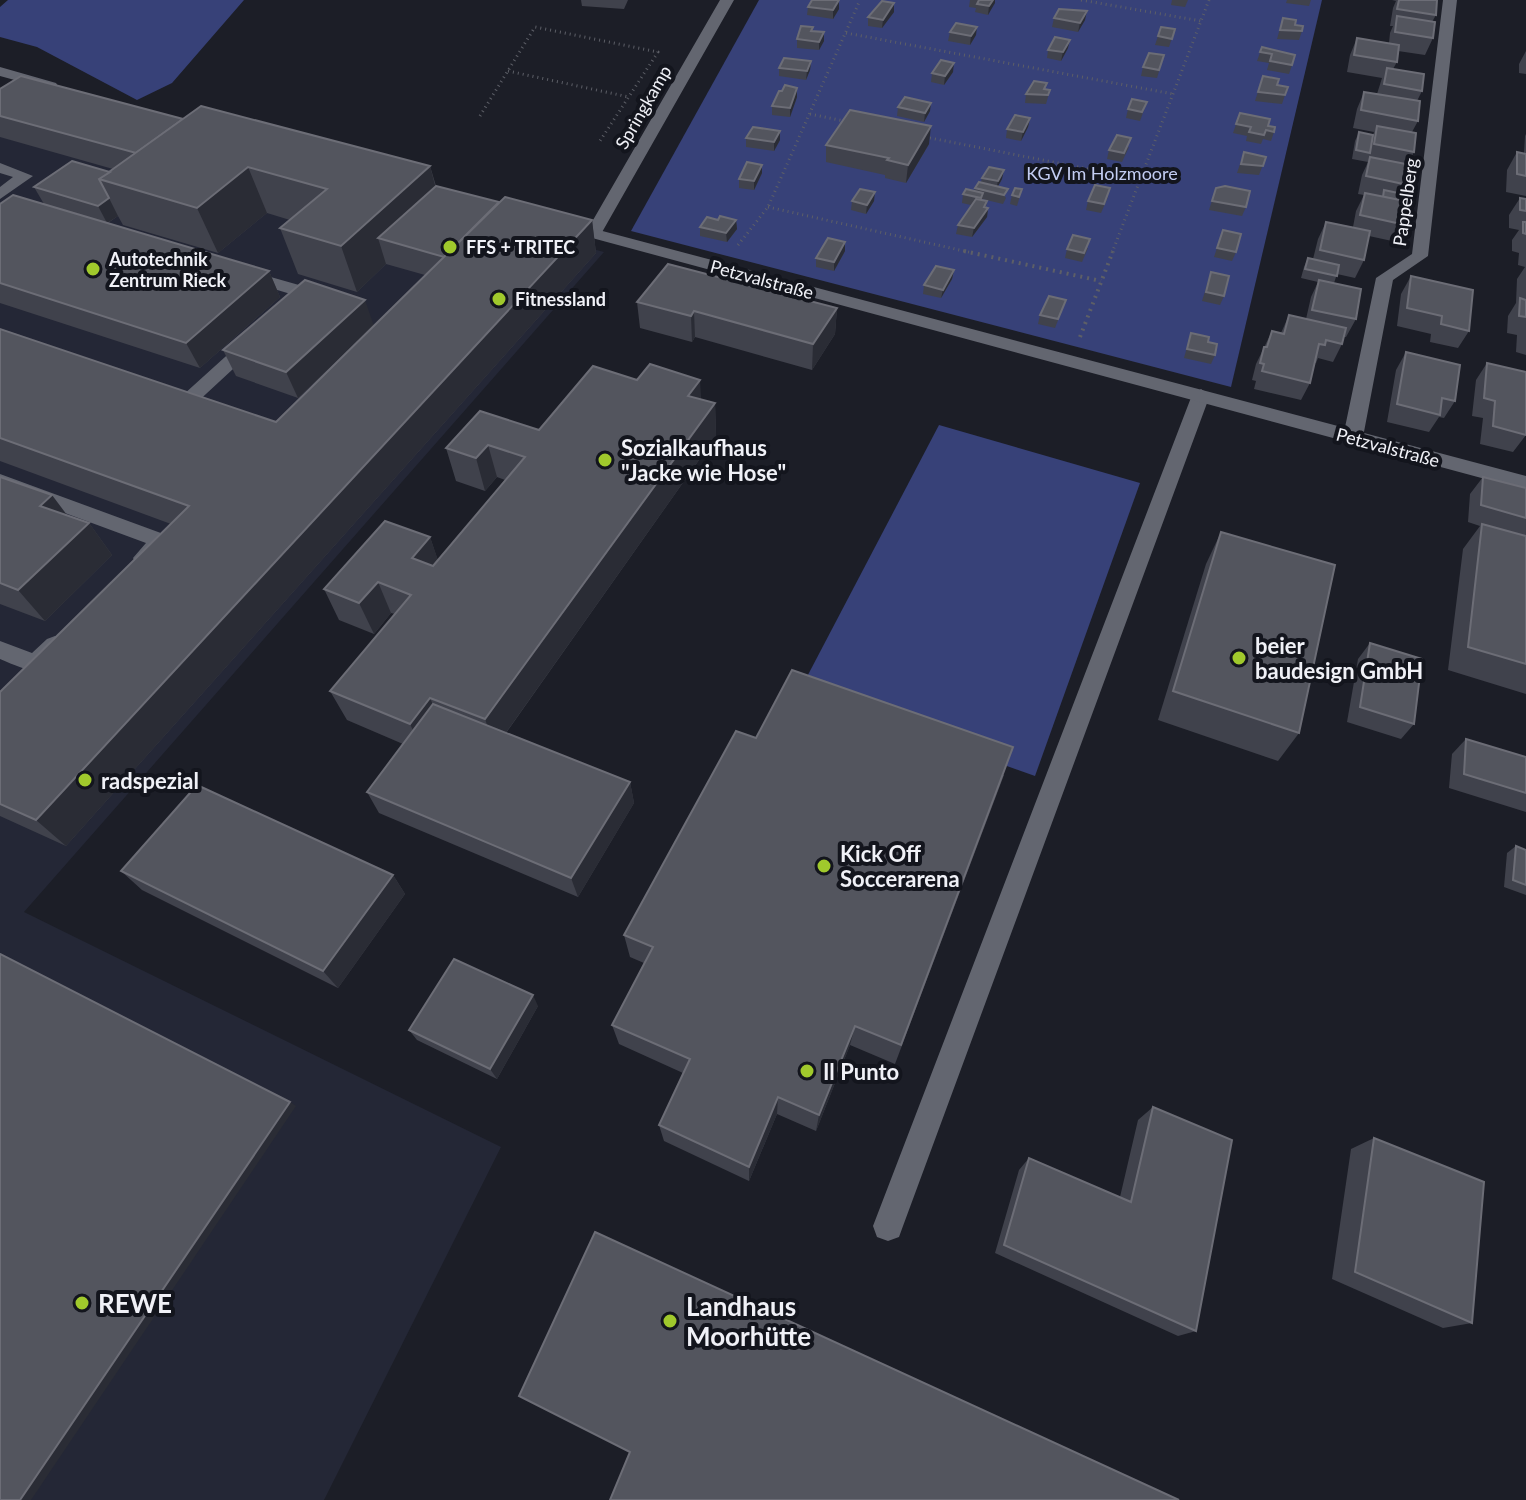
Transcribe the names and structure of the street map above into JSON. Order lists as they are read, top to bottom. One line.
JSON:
{"streets":{"street":["Springkamp","Pappelberg","Petzvalstraße"]},"crossings":[["Springkamp","Petzvalstraße"],["Pappelberg","Petzvalstraße"]],"parks":["KGV Im Holzmoore"],"places":["FFS + TRITEC","Autotechnik Zentrum Rieck","Fitnessland","Sozialkaufhaus \"Jacke wie Hose\"","beier baudesign GmbH","radspezial","Kick Off Soccerarena","Il Punto","REWE","Landhaus Moorhütte"]}
